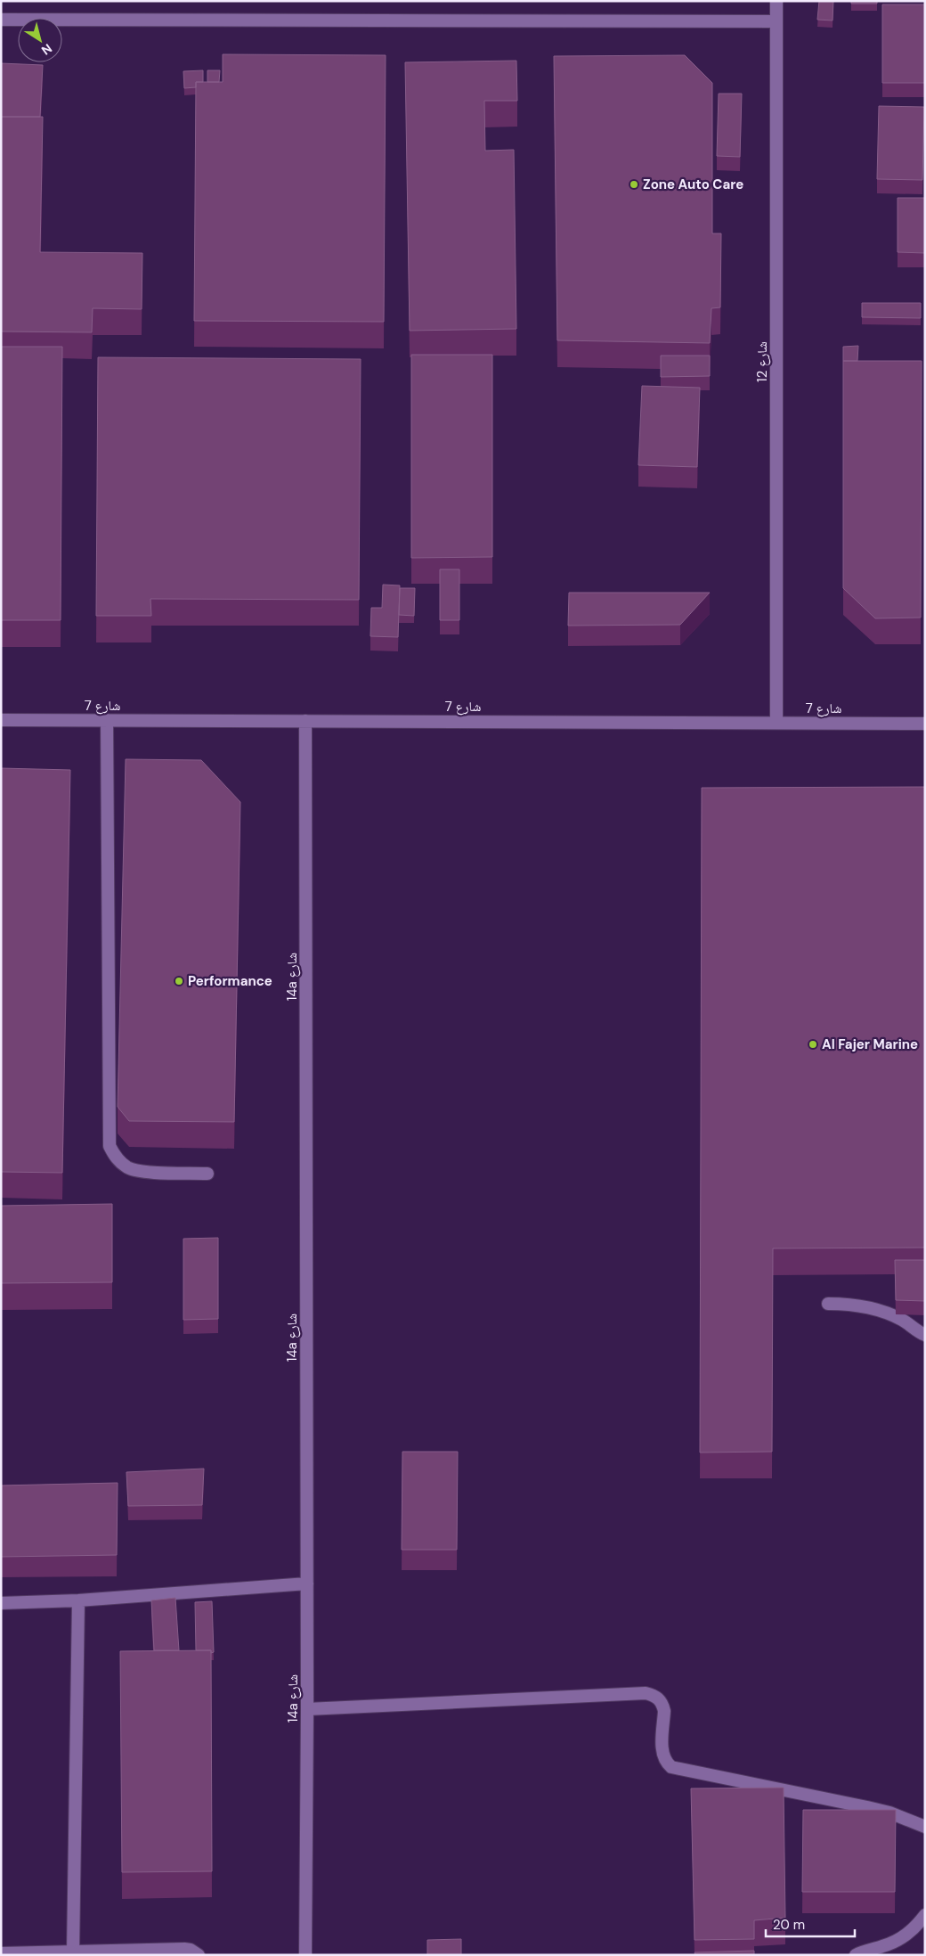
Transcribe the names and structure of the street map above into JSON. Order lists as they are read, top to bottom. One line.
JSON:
{"streets":{"lane":["شارع 12","شارع 7","14a شارع"]},"crossings":[["شارع 12","شارع 7"],["شارع 7","14a شارع"]],"places":["Zone Auto Care","Performance","Al Fajer Marine"],"scale_bar":"20 m","north":"bottom right"}
